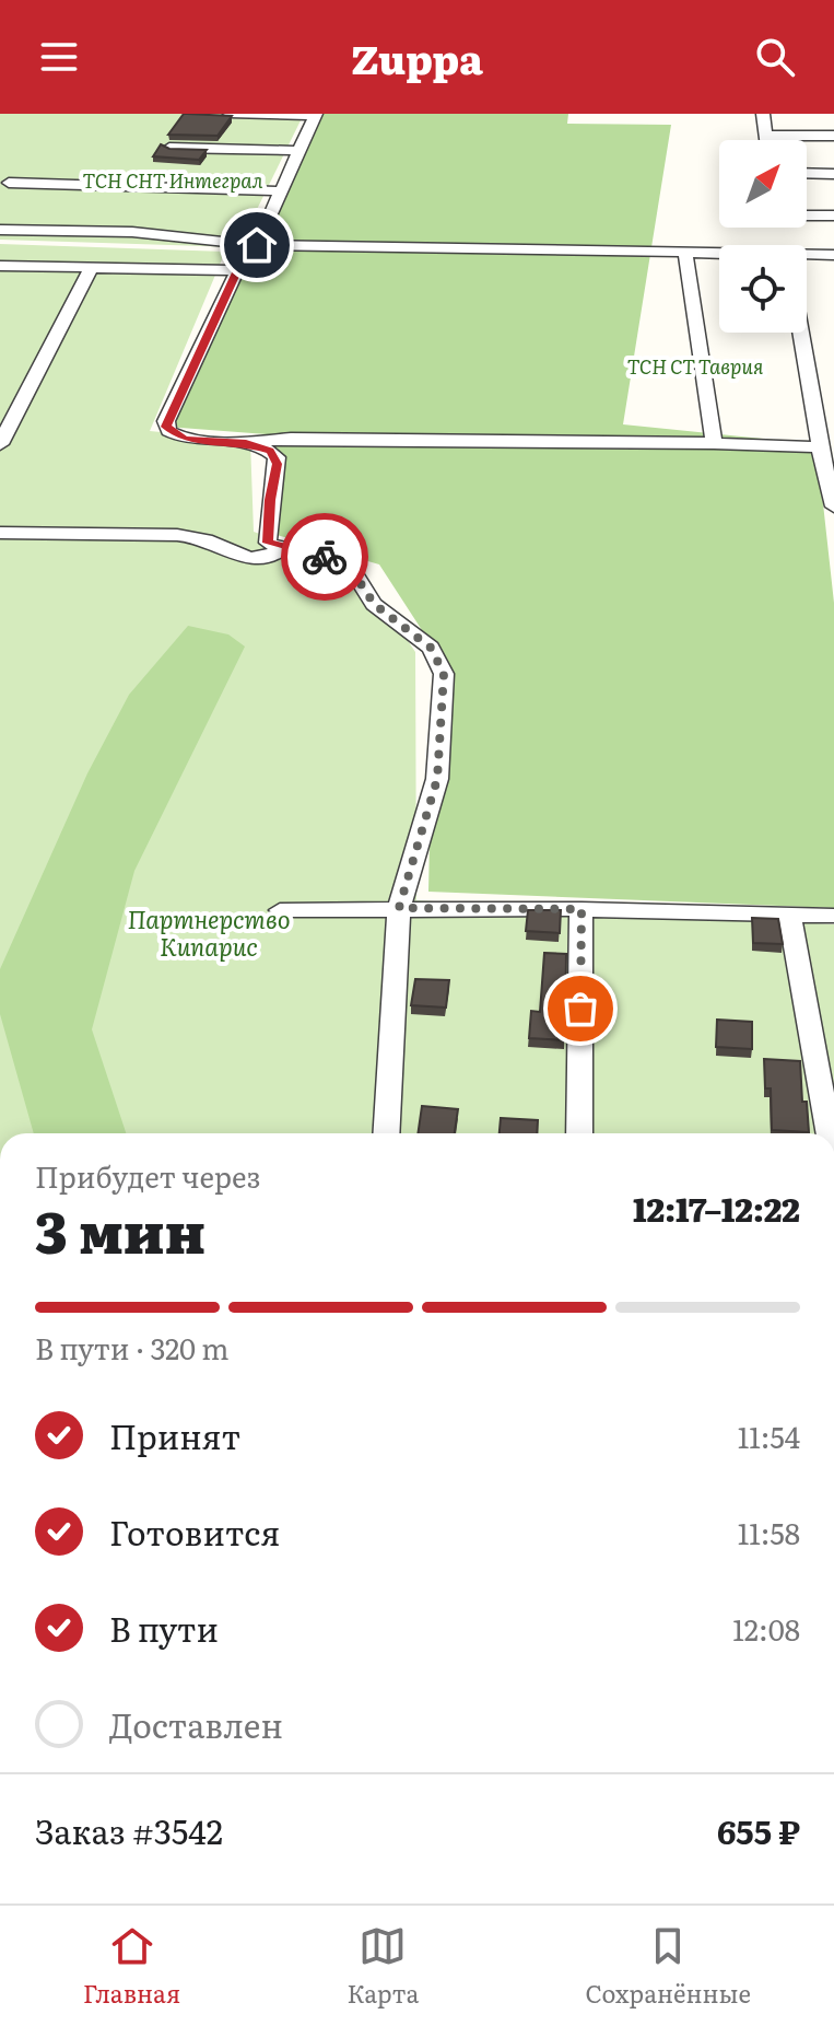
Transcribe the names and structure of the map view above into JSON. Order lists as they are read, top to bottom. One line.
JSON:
{"parks":["ТСН СНТ Интеграл","ТСН СТ Таврия","Партнерство Кипарис"],"north":"top right","page":{"header":"Zuppa","heading":["3 мин","Прибудет через","12:17–12:22"],"panel":["Заказ #3542","655 ₽"],"bar":"В пути · 320 m","list":[["Принят","11:54"],["Готовится","11:58"],["В пути","12:08"],"Доставлен"],"tabs":["Главная","Карта","Сохранённые"]}}
